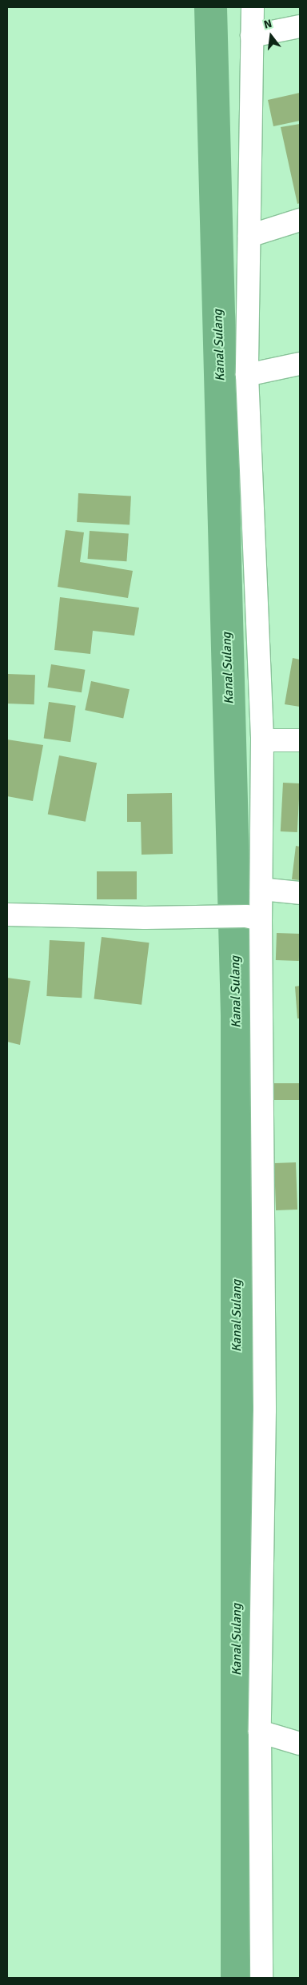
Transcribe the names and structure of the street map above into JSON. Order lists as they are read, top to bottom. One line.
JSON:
{"water":["Kanal Sulang"],"north":"top"}
